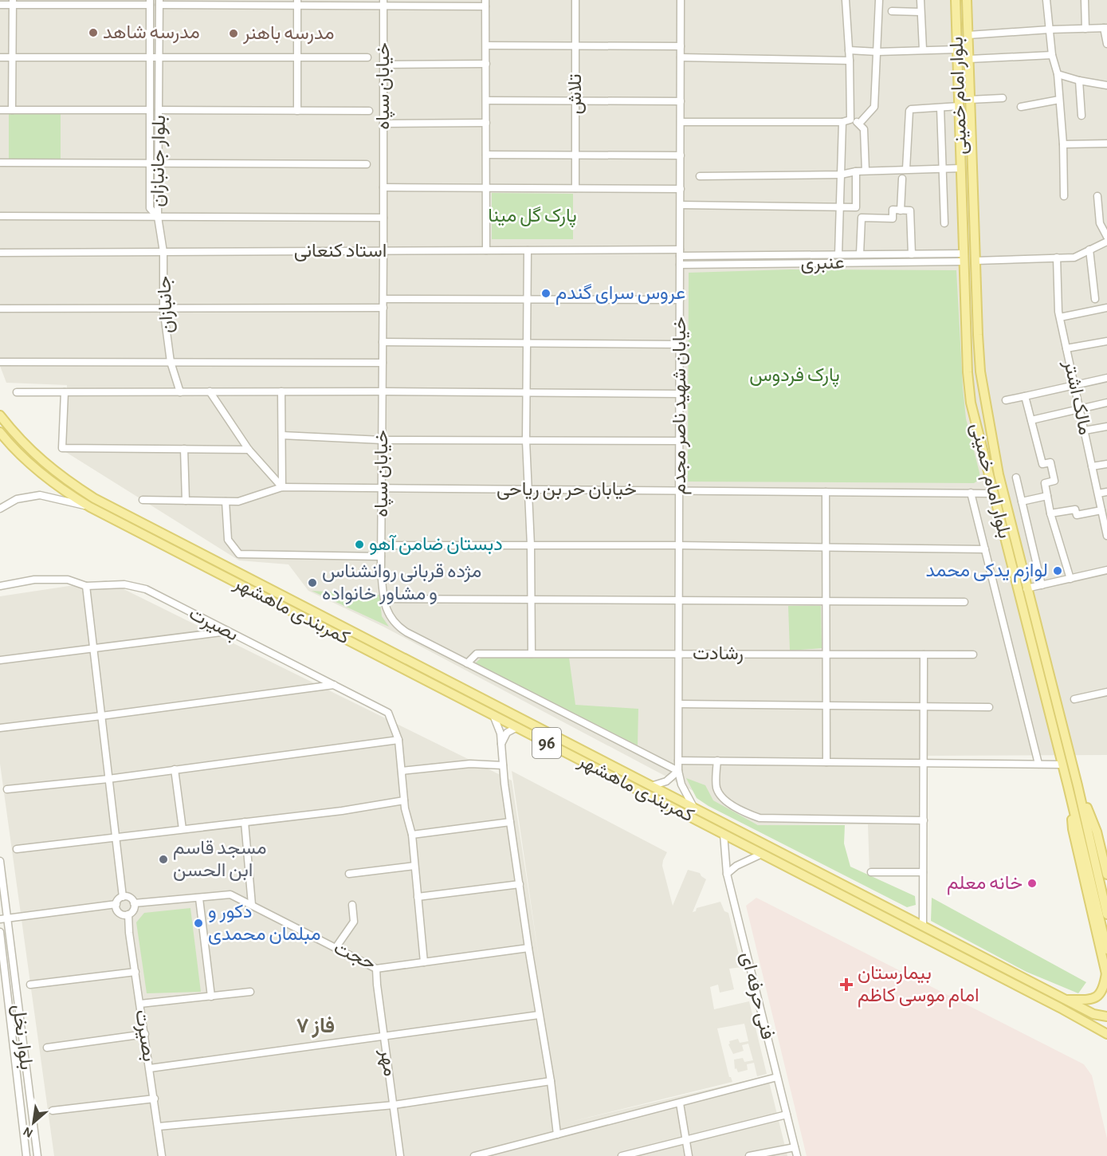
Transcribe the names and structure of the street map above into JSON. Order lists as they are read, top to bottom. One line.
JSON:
{"streets":{"main road":["بلوار امام خمینی","کمربندی ماهشهر","96"],"street":["خیابان سپاه","تلاش","بلوار جانبازان","استاد کنعانی","عنبری","جانبازان","مالک اشتر","خیابان شهید ناصر مجدم","خیابان حر بن ریاحی","بصیرت","رشادت","حجت","فنی حرفه ای","بلوار نخل","مهر"]},"crossings":[["خیابان سپاه","استاد کنعانی"],["خیابان سپاه","خیابان شهید ناصر مجدم"],["خیابان سپاه","خیابان حر بن ریاحی"],["خیابان سپاه","رشادت"],["بلوار امام خمینی","عنبری"],["بلوار امام خمینی","خیابان حر بن ریاحی"],["بلوار جانبازان","جانبازان"],["استاد کنعانی","عنبری"],["استاد کنعانی","جانبازان"],["استاد کنعانی","خیابان شهید ناصر مجدم"],["عنبری","خیابان شهید ناصر مجدم"],["خیابان شهید ناصر مجدم","خیابان حر بن ریاحی"],["خیابان شهید ناصر مجدم","کمربندی ماهشهر"],["خیابان شهید ناصر مجدم","رشادت"],["کمربندی ماهشهر","96"],["کمربندی ماهشهر","فنی حرفه ای"],["بصیرت","حجت"],["حجت","مهر"]],"districts":["فاز ۷"],"parks":["پارک گل مینا","پارک فردوس"],"places":{"other":["مدرسه شاهد","مدرسه باهنر","عروس سرای گندم","دبستان ضامن آهو","لوازم یدکی محمد","مژده قربانی روانشناس و مشاور خانواده","مسجد قاسم ابن الحسن","خانه معلم","دکور و مبلمان محمدی"],"health":["بیمارستان امام موسی کاظم"]},"north":"bottom left"}
